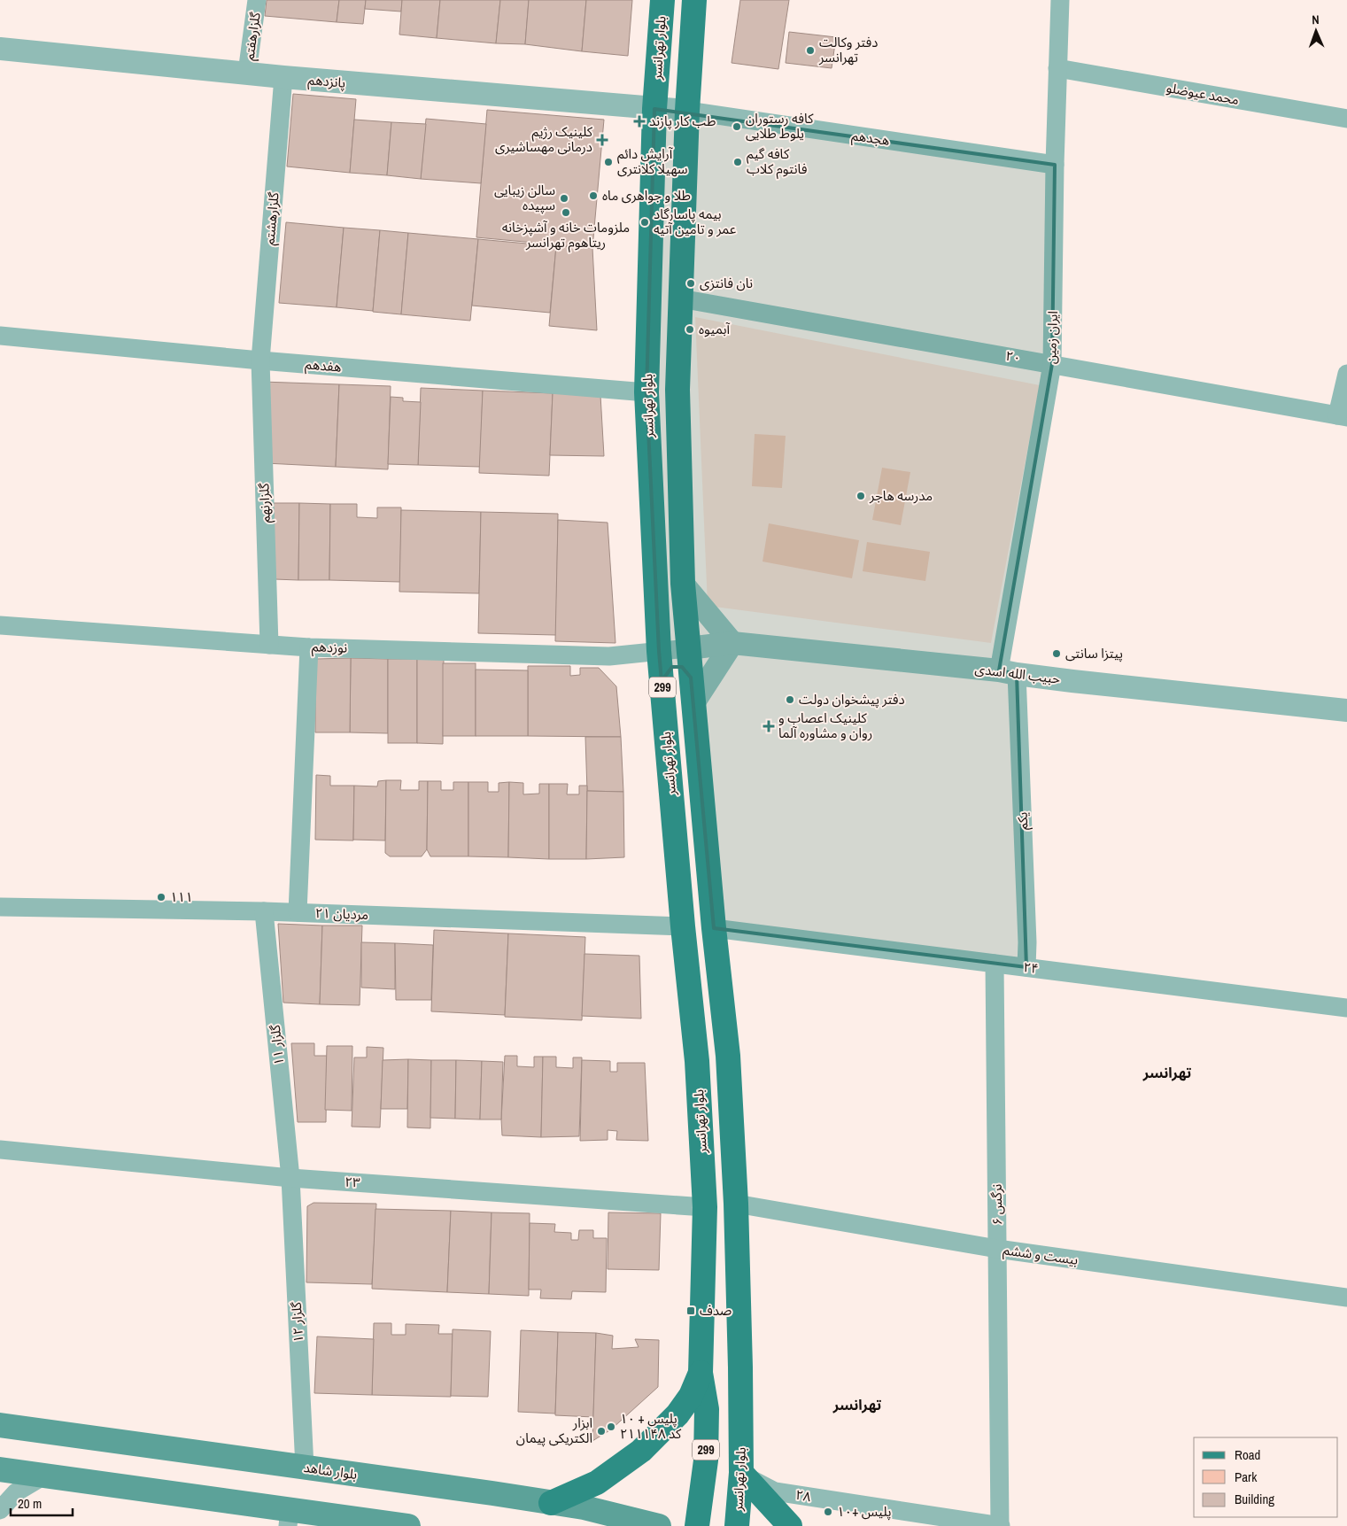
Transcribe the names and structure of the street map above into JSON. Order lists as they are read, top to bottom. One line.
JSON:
{"streets":{"main road":["بلوار تهرانسر","299","بلوار شاهد"],"street":["گلزارهفتم","پانزدهم","محمد عیوضلو","هجدهم","گلزارهشتم","ایران زمین","۲۰","هفدهم","گلزارنهم","نوزدهم","حبیب الله اسدی","یکم","۲۱ مردیان","۲۴","گلزار ۱۱","۲۳","نرگس ۶","بیست و ششم","گلزار ۱۲","۲۸"]},"crossings":[["گلزارهفتم","پانزدهم"],["بلوار تهرانسر","پانزدهم"],["بلوار تهرانسر","هجدهم"],["بلوار تهرانسر","۲۰"],["بلوار تهرانسر","هفدهم"],["بلوار تهرانسر","نوزدهم"],["بلوار تهرانسر","حبیب الله اسدی"],["بلوار تهرانسر","۲۱ مردیان"],["بلوار تهرانسر","۲۴"],["بلوار تهرانسر","۲۳"],["بلوار تهرانسر","بیست و ششم"],["بلوار تهرانسر","۲۸"],["پانزدهم","هجدهم"],["پانزدهم","گلزارهشتم"],["محمد عیوضلو","ایران زمین"],["هجدهم","ایران زمین"],["گلزارهشتم","هفدهم"],["گلزارهشتم","گلزارنهم"],["ایران زمین","۲۰"],["ایران زمین","حبیب الله اسدی"],["ایران زمین","یکم"],["هفدهم","گلزارنهم"],["گلزارنهم","نوزدهم"],["نوزدهم","حبیب الله اسدی"],["حبیب الله اسدی","یکم"],["یکم","۲۴"],["۲۱ مردیان","گلزار ۱۱"],["۲۴","نرگس ۶"],["گلزار ۱۱","۲۳"],["گلزار ۱۱","گلزار ۱۲"],["۲۳","گلزار ۱۲"],["نرگس ۶","بیست و ششم"],["نرگس ۶","۲۸"],["گلزار ۱۲","بلوار شاهد"]],"districts":["تهرانسر","تهرانسر"],"places":{"other":["دفتر وکالت تهرانسر","کافه رستوران يلوط طلایی","آرایش دائم سهیلا کلانتری","کافه گیم فانتوم کلاب","طلا و جواهری ماه","سالن زیبایی سپیده","ملزومات خانه و آشپزخانه ریتاهوم تهرانسر","بیمه پاسارگاد عمر و تامین آتیه","نان فانتزی","آبمیوه","مدرسه هاجر","پیتزا سانتی","دفتر پیشخوان دولت","۱۱۱","پلیس + ۱۰ کد ۲۱۱۱۴۸","ابزار الکتریکی پیمان","پلیس +۱۰"],"health":["طب کار پازند","کلینیک رژیم درمانی مهساشیری","کلینیک اعصاب و روان و مشاوره آلما"],"transit":["صدف"]},"legend":["Road","Park","Building"],"scale_bar":"20 m","north":"top"}
